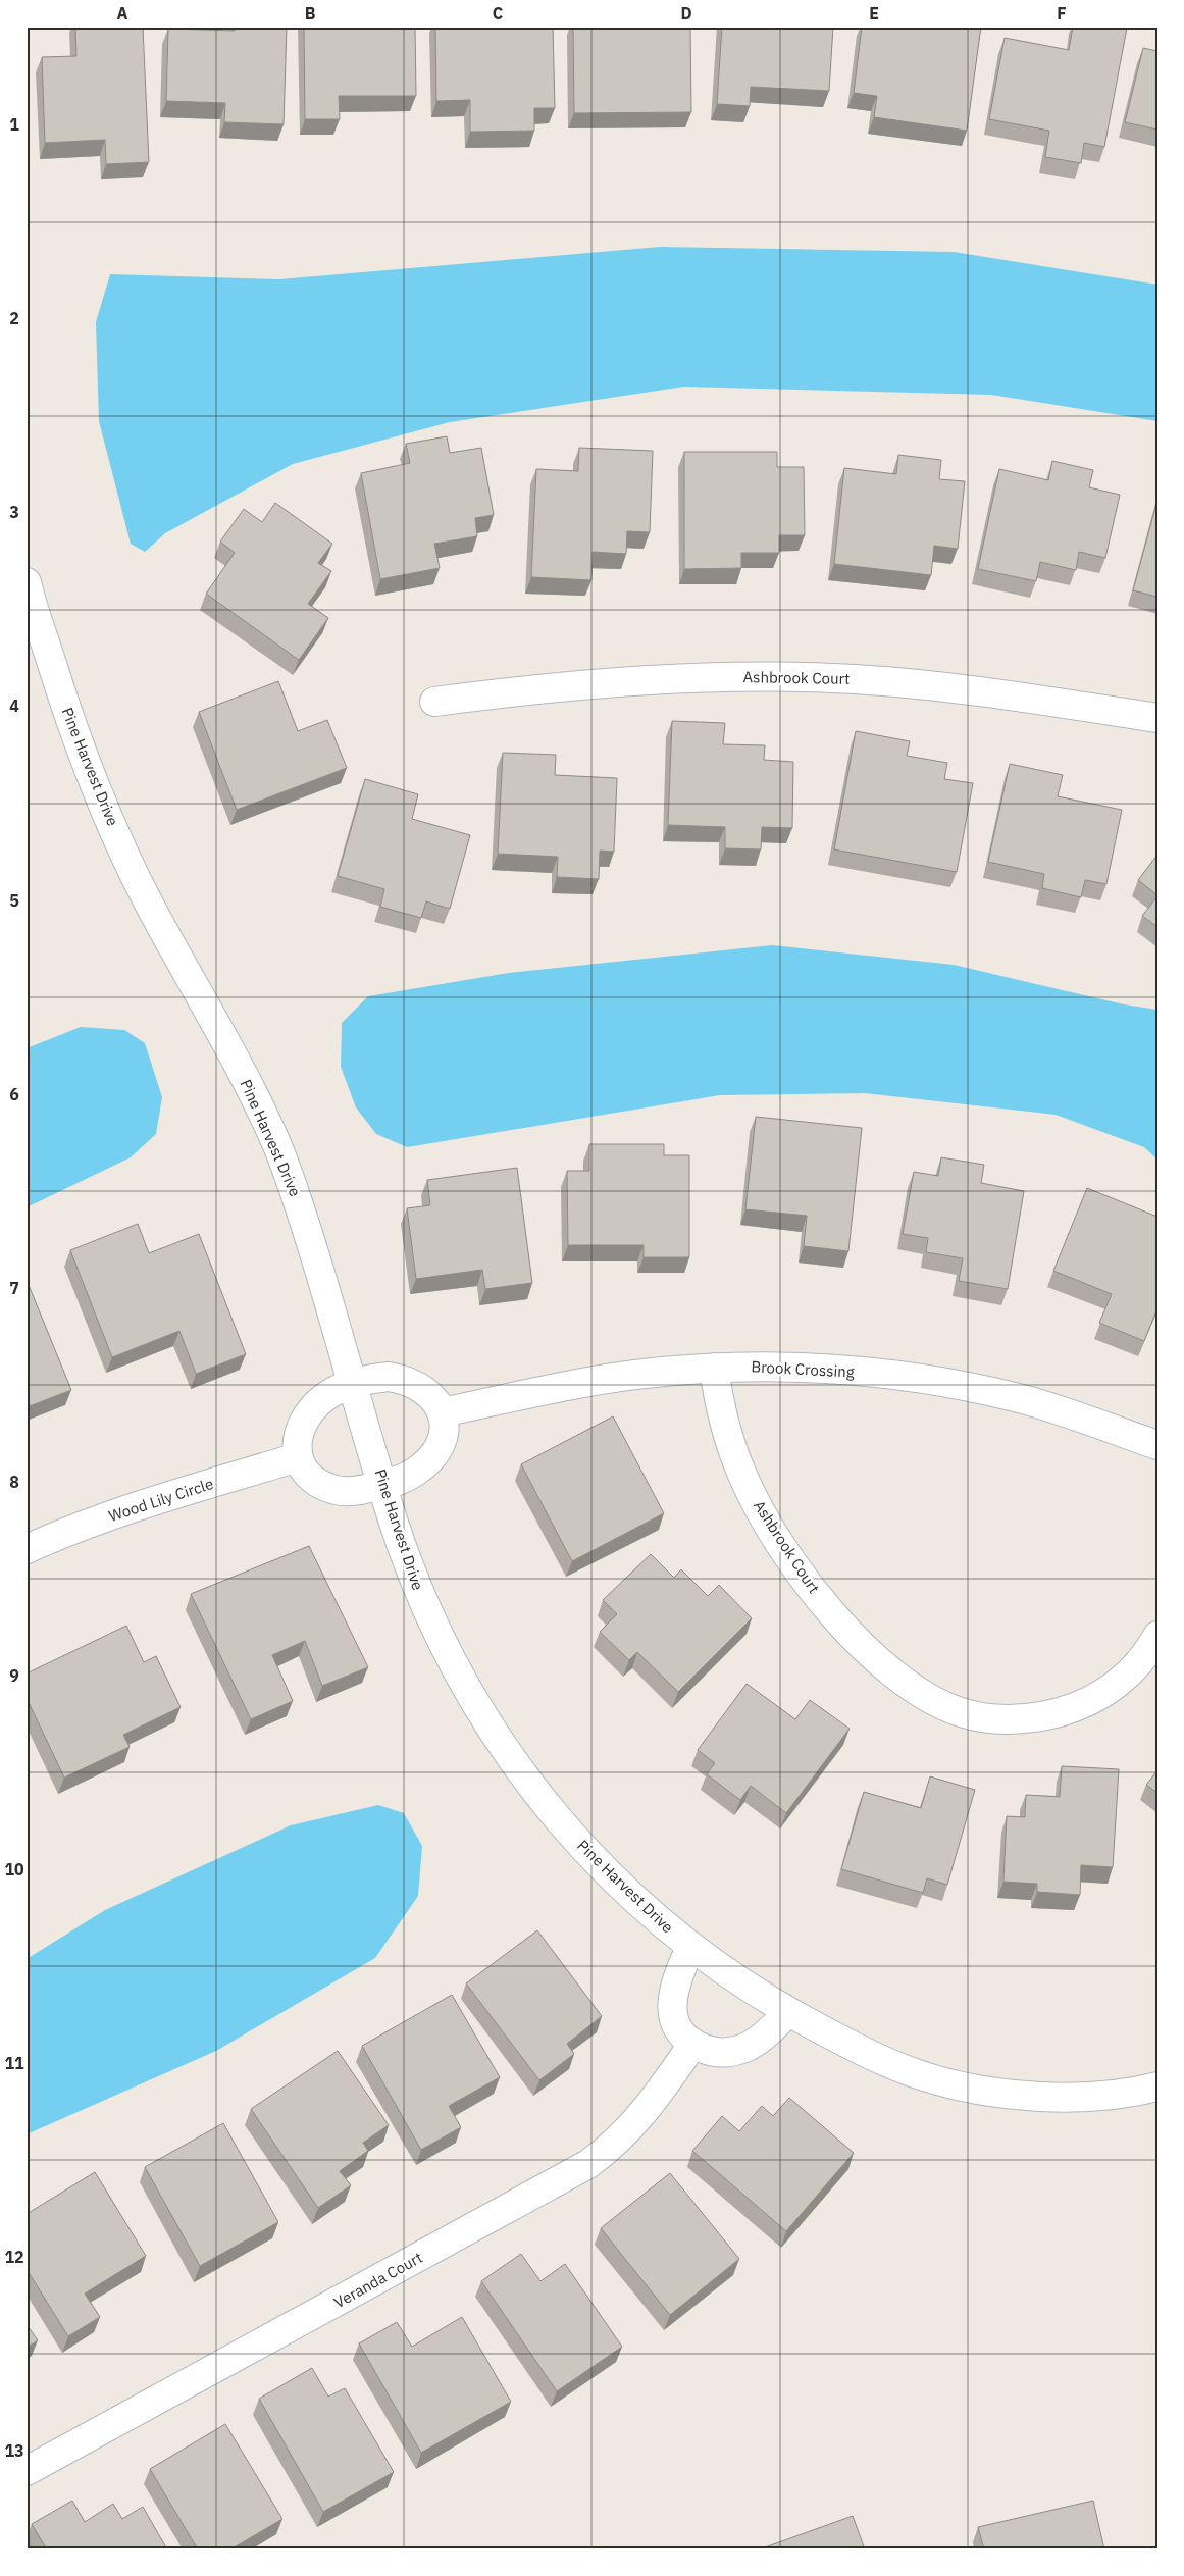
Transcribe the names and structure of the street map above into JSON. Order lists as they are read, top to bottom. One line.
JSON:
{"streets":{"street":["Ashbrook Court","Pine Harvest Drive","Brook Crossing","Wood Lily Circle","Veranda Court"]},"crossings":[["Ashbrook Court","Brook Crossing"]],"grid":{"columns":["A","B","C","D","E","F"],"rows":["1","2","3","4","5","6","7","8","9","10","11","12","13"]}}
